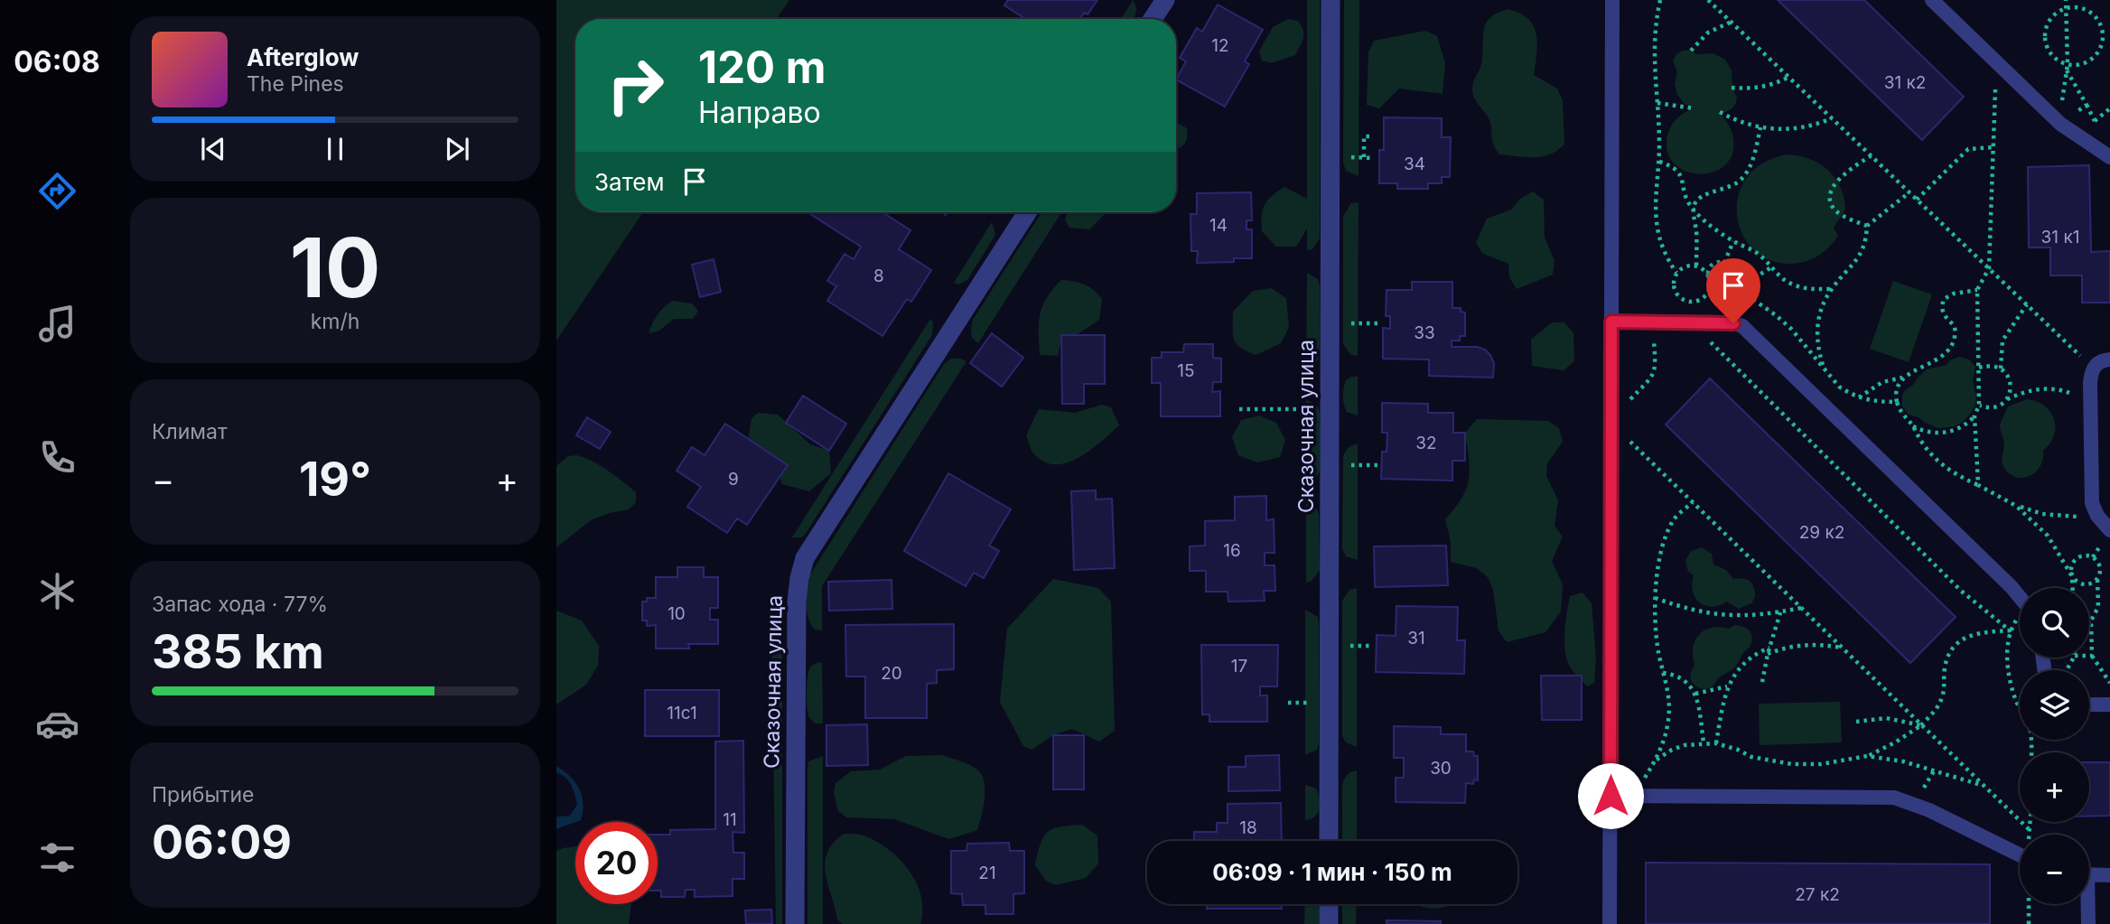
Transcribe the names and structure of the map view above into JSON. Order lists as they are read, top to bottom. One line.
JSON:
{"streets":{"street":["Сказочная улица"]},"house_numbers":["12","31 к2","34","14","31 к1","8","33","15","32","9","29 к2","16","10","31","17","20","11с1","30","11","18","21","27 к2"],"page":{"tabs":"06:08","turn":["120 m","Направо"],"song":["Afterglow","The Pines"],"then":"Затем","tile":[["10","km/h"],"Климат",["Запас хода · 77%","385 km"],["Прибытие","06:09"]],"heat":["−","19°","+"],"map_buttons":["+","−"],"limit":"20","trip":"06:09 · 1 мин · 150 m"}}
